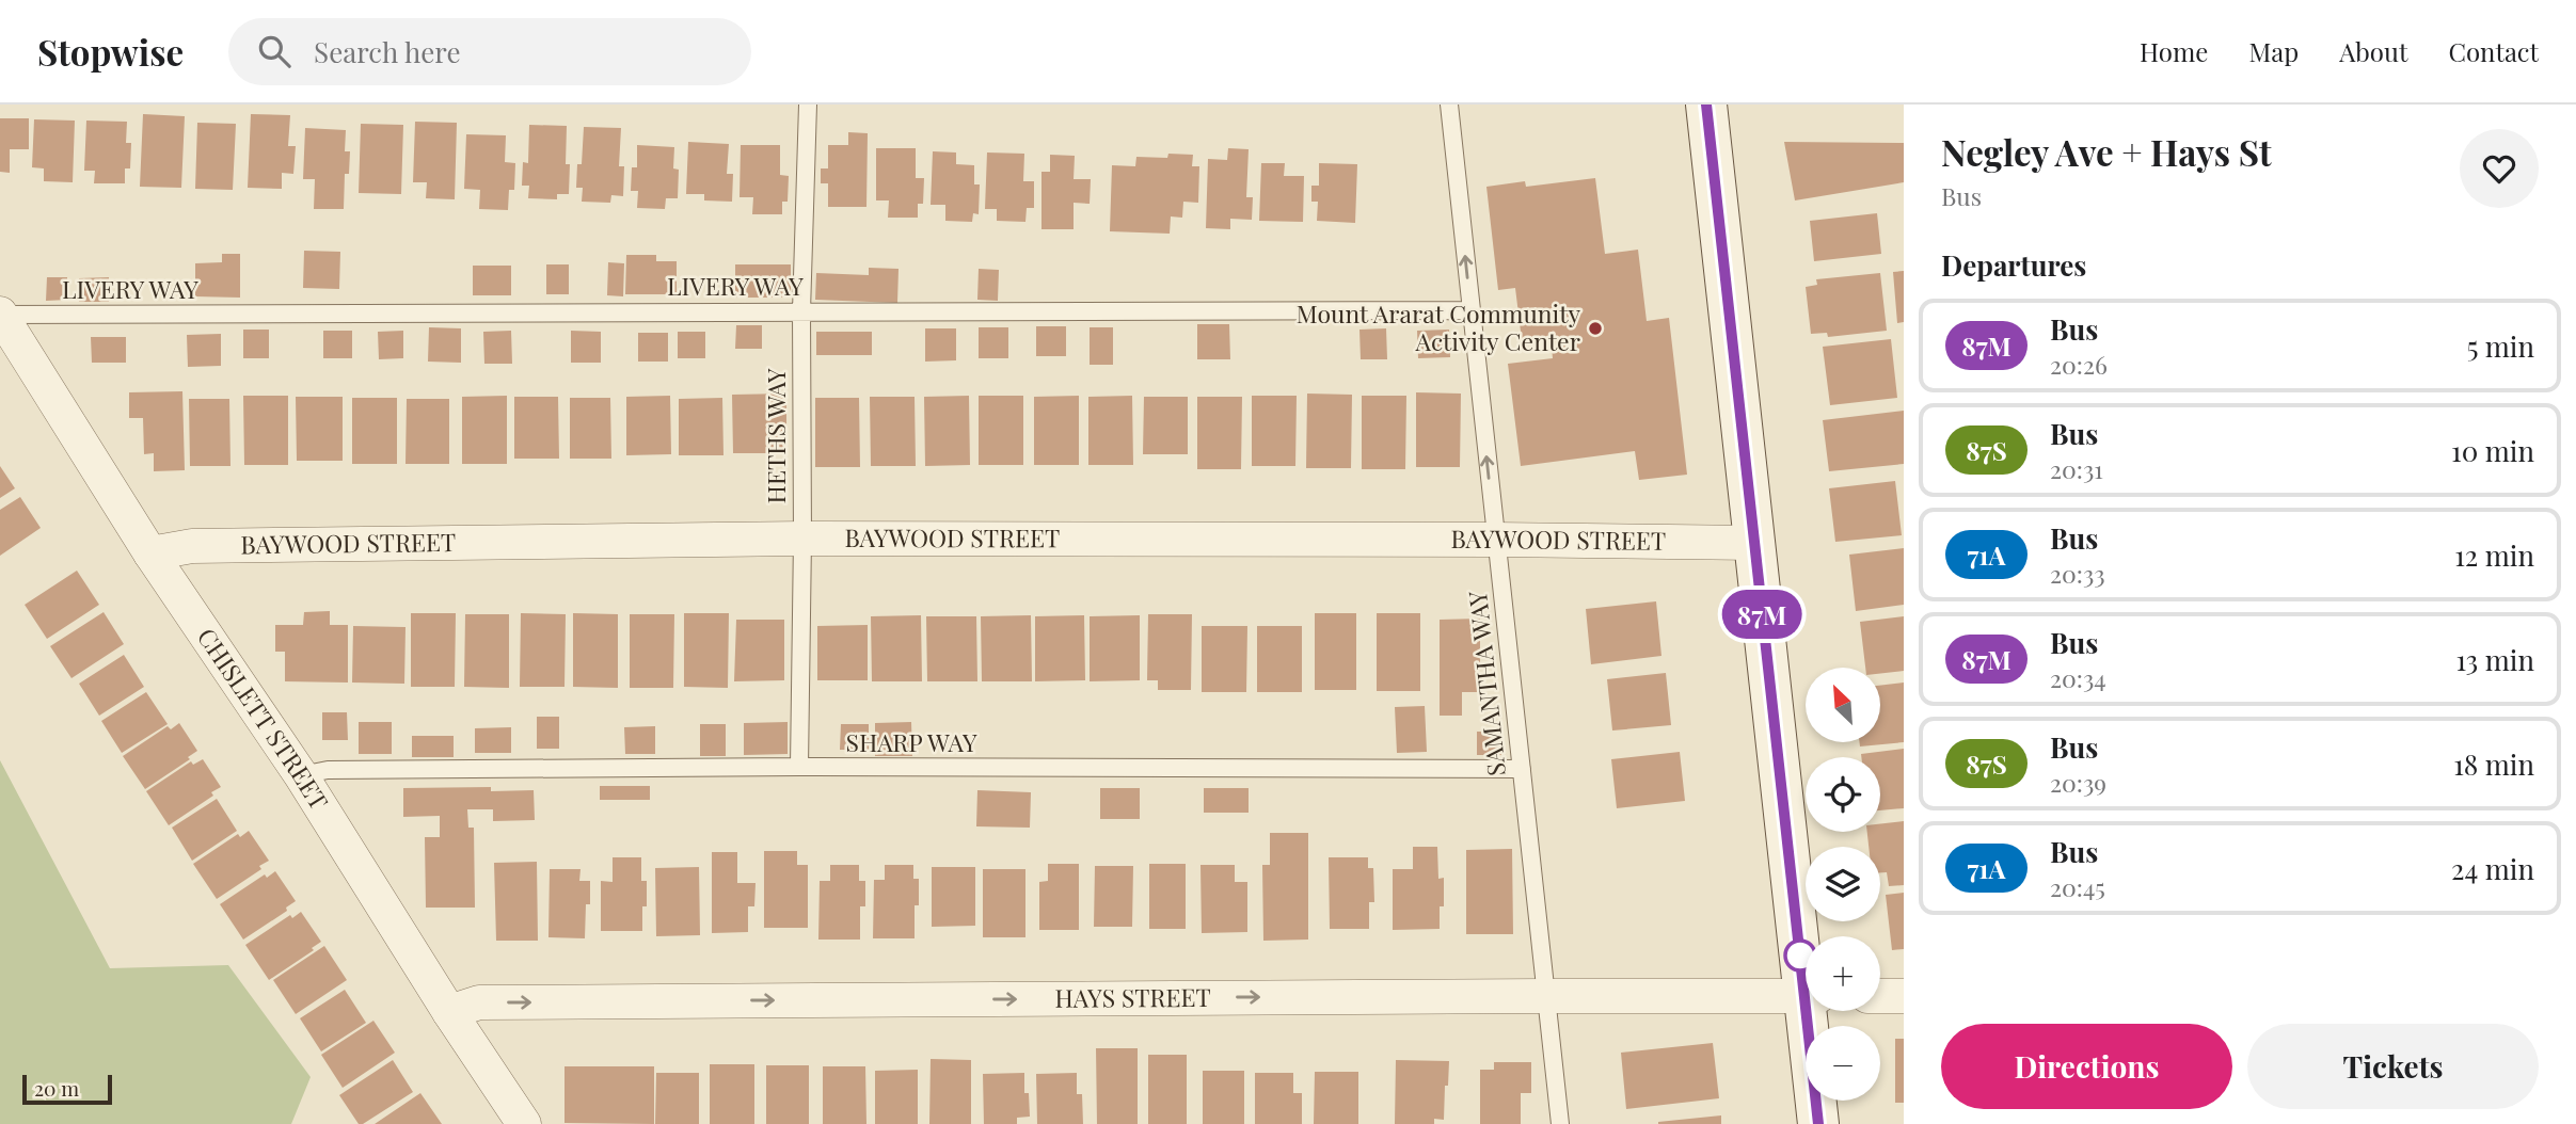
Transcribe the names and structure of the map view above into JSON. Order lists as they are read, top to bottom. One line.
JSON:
{"streets":{"street":["BAYWOOD STREET","CHISLETT STREET","HAYS STREET"],"lane":["LIVERY WAY","HETHS WAY","SAMANTHA WAY","SHARP WAY"]},"crossings":[["LIVERY WAY","HETHS WAY"],["LIVERY WAY","SAMANTHA WAY"],["LIVERY WAY","CHISLETT STREET"],["HETHS WAY","BAYWOOD STREET"],["HETHS WAY","SHARP WAY"],["BAYWOOD STREET","SAMANTHA WAY"],["BAYWOOD STREET","CHISLETT STREET"],["SAMANTHA WAY","SHARP WAY"],["SAMANTHA WAY","HAYS STREET"],["CHISLETT STREET","SHARP WAY"],["CHISLETT STREET","HAYS STREET"]],"one_way":["SAMANTHA WAY","HAYS STREET"],"places":["Mount Ararat Community Activity Center"],"lines":["bus line 87M"],"scale_bar":"20 m","north":"top left","page":{"header":"Stopwise","search":"Search here","nav":["Home","Map","About","Contact"],"on_map":"87M","heading":[["Negley Ave + Hays St","Bus"],"Departures"],"list":[{"mark":"87M","name":"Bus","note":"20:26","value":"5 min"},{"mark":"87S","name":"Bus","note":"20:31","value":"10 min"},{"mark":"71A","name":"Bus","note":"20:33","value":"12 min"},{"mark":"87M","name":"Bus","note":"20:34","value":"13 min"},{"mark":"87S","name":"Bus","note":"20:39","value":"18 min"},{"mark":"71A","name":"Bus","note":"20:45","value":"24 min"}],"map_buttons":["+","−"],"buttons":["Directions","Tickets"],"scale":"20 m"}}
